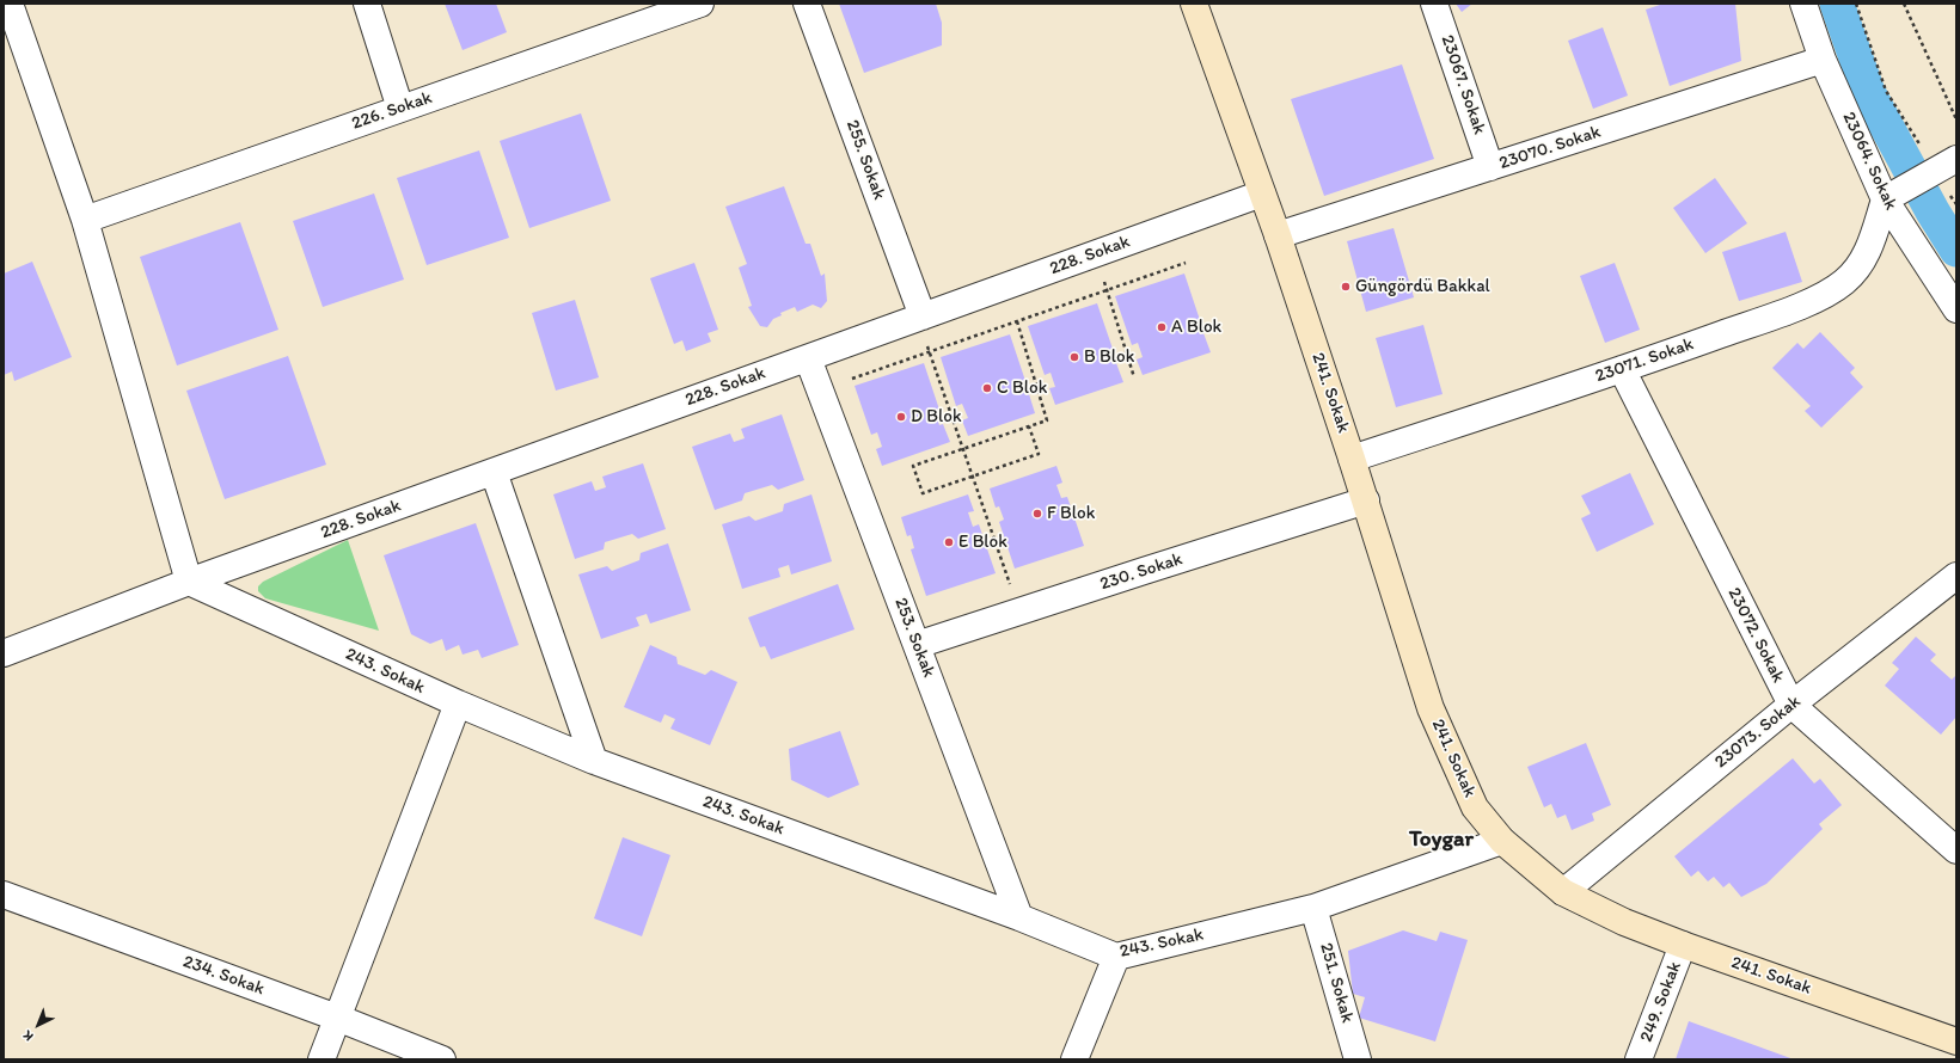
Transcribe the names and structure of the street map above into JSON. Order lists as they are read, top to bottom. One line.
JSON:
{"streets":{"main road":["241. Sokak"],"street":["23067. Sokak","226. Sokak","23070. Sokak","255. Sokak","23064. Sokak","228. Sokak","23071. Sokak","230. Sokak","23072. Sokak","253. Sokak","243. Sokak","23073. Sokak","234. Sokak","251. Sokak","249. Sokak"]},"crossings":[["23067. Sokak","23070. Sokak"],["23070. Sokak","23064. Sokak"],["23070. Sokak","241. Sokak"],["255. Sokak","228. Sokak"],["23064. Sokak","23071. Sokak"],["228. Sokak","241. Sokak"],["228. Sokak","253. Sokak"],["228. Sokak","243. Sokak"],["23071. Sokak","241. Sokak"],["23071. Sokak","23072. Sokak"],["241. Sokak","230. Sokak"],["241. Sokak","243. Sokak"],["241. Sokak","23073. Sokak"],["241. Sokak","249. Sokak"],["230. Sokak","253. Sokak"],["23072. Sokak","23073. Sokak"],["253. Sokak","243. Sokak"],["243. Sokak","251. Sokak"]],"districts":["Toygar"],"places":["Güngördü Bakkal","A Blok","B Blok","C Blok","D Blok","F Blok","E Blok"],"north":"bottom left"}
